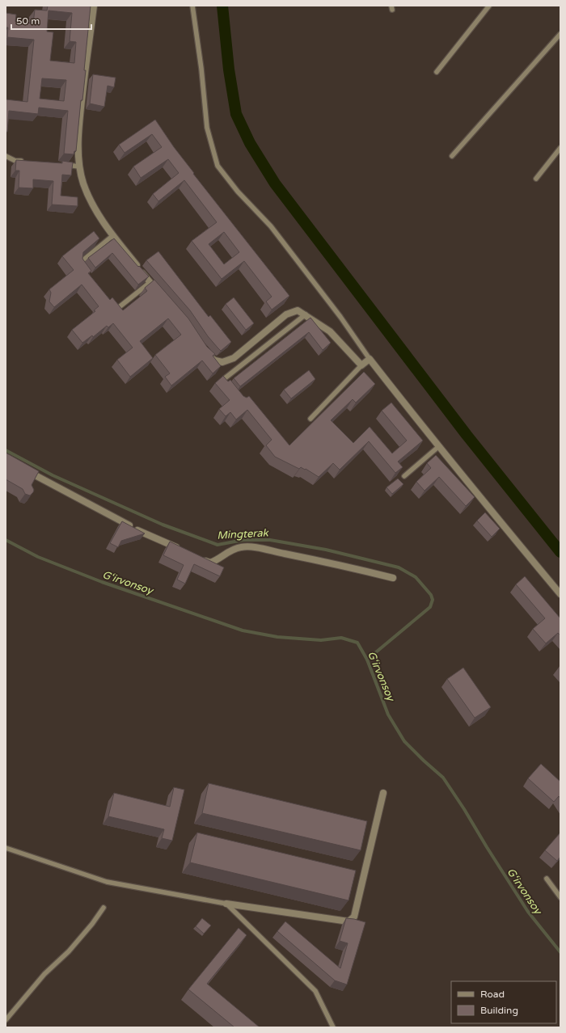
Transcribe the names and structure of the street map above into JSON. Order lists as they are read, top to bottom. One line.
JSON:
{"water":["Mingterak","G‘irvonsoy"],"legend":["Road","Building"],"scale_bar":"50 m"}
